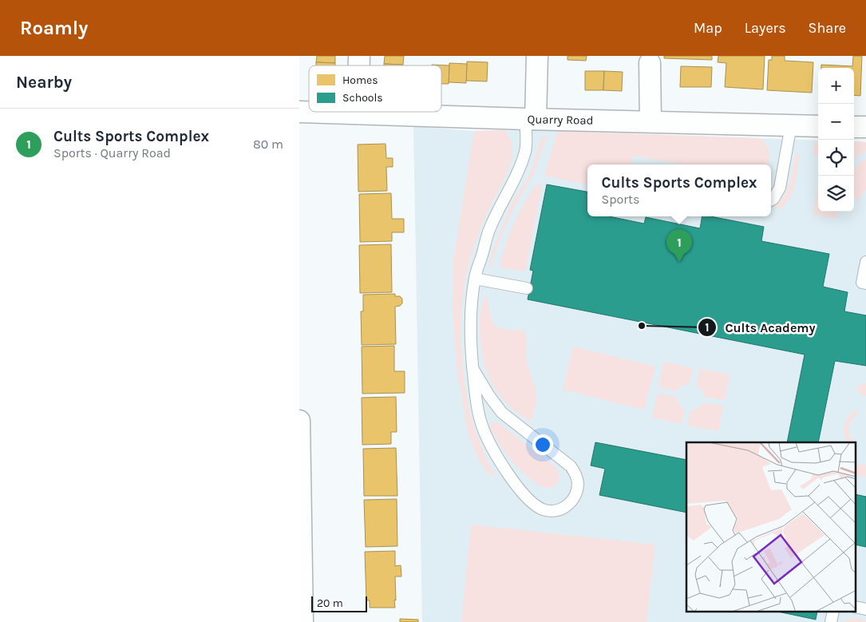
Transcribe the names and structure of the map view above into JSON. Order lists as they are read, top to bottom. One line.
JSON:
{"streets":{"street":["Quarry Road"]},"places":["Cults Academy"],"legend":["Homes","Schools"],"scale_bar":"20 m","page":{"header":"Roamly","nav":["Map","Layers","Share"],"heading":"Nearby","map_buttons":["+","−"],"list":[{"mark":"1","name":"Cults Sports Complex","note":"Sports · Quarry Road","value":"80 m"}],"popup":["Cults Sports Complex","Sports"],"pins":"1","scale":"20 m"}}
